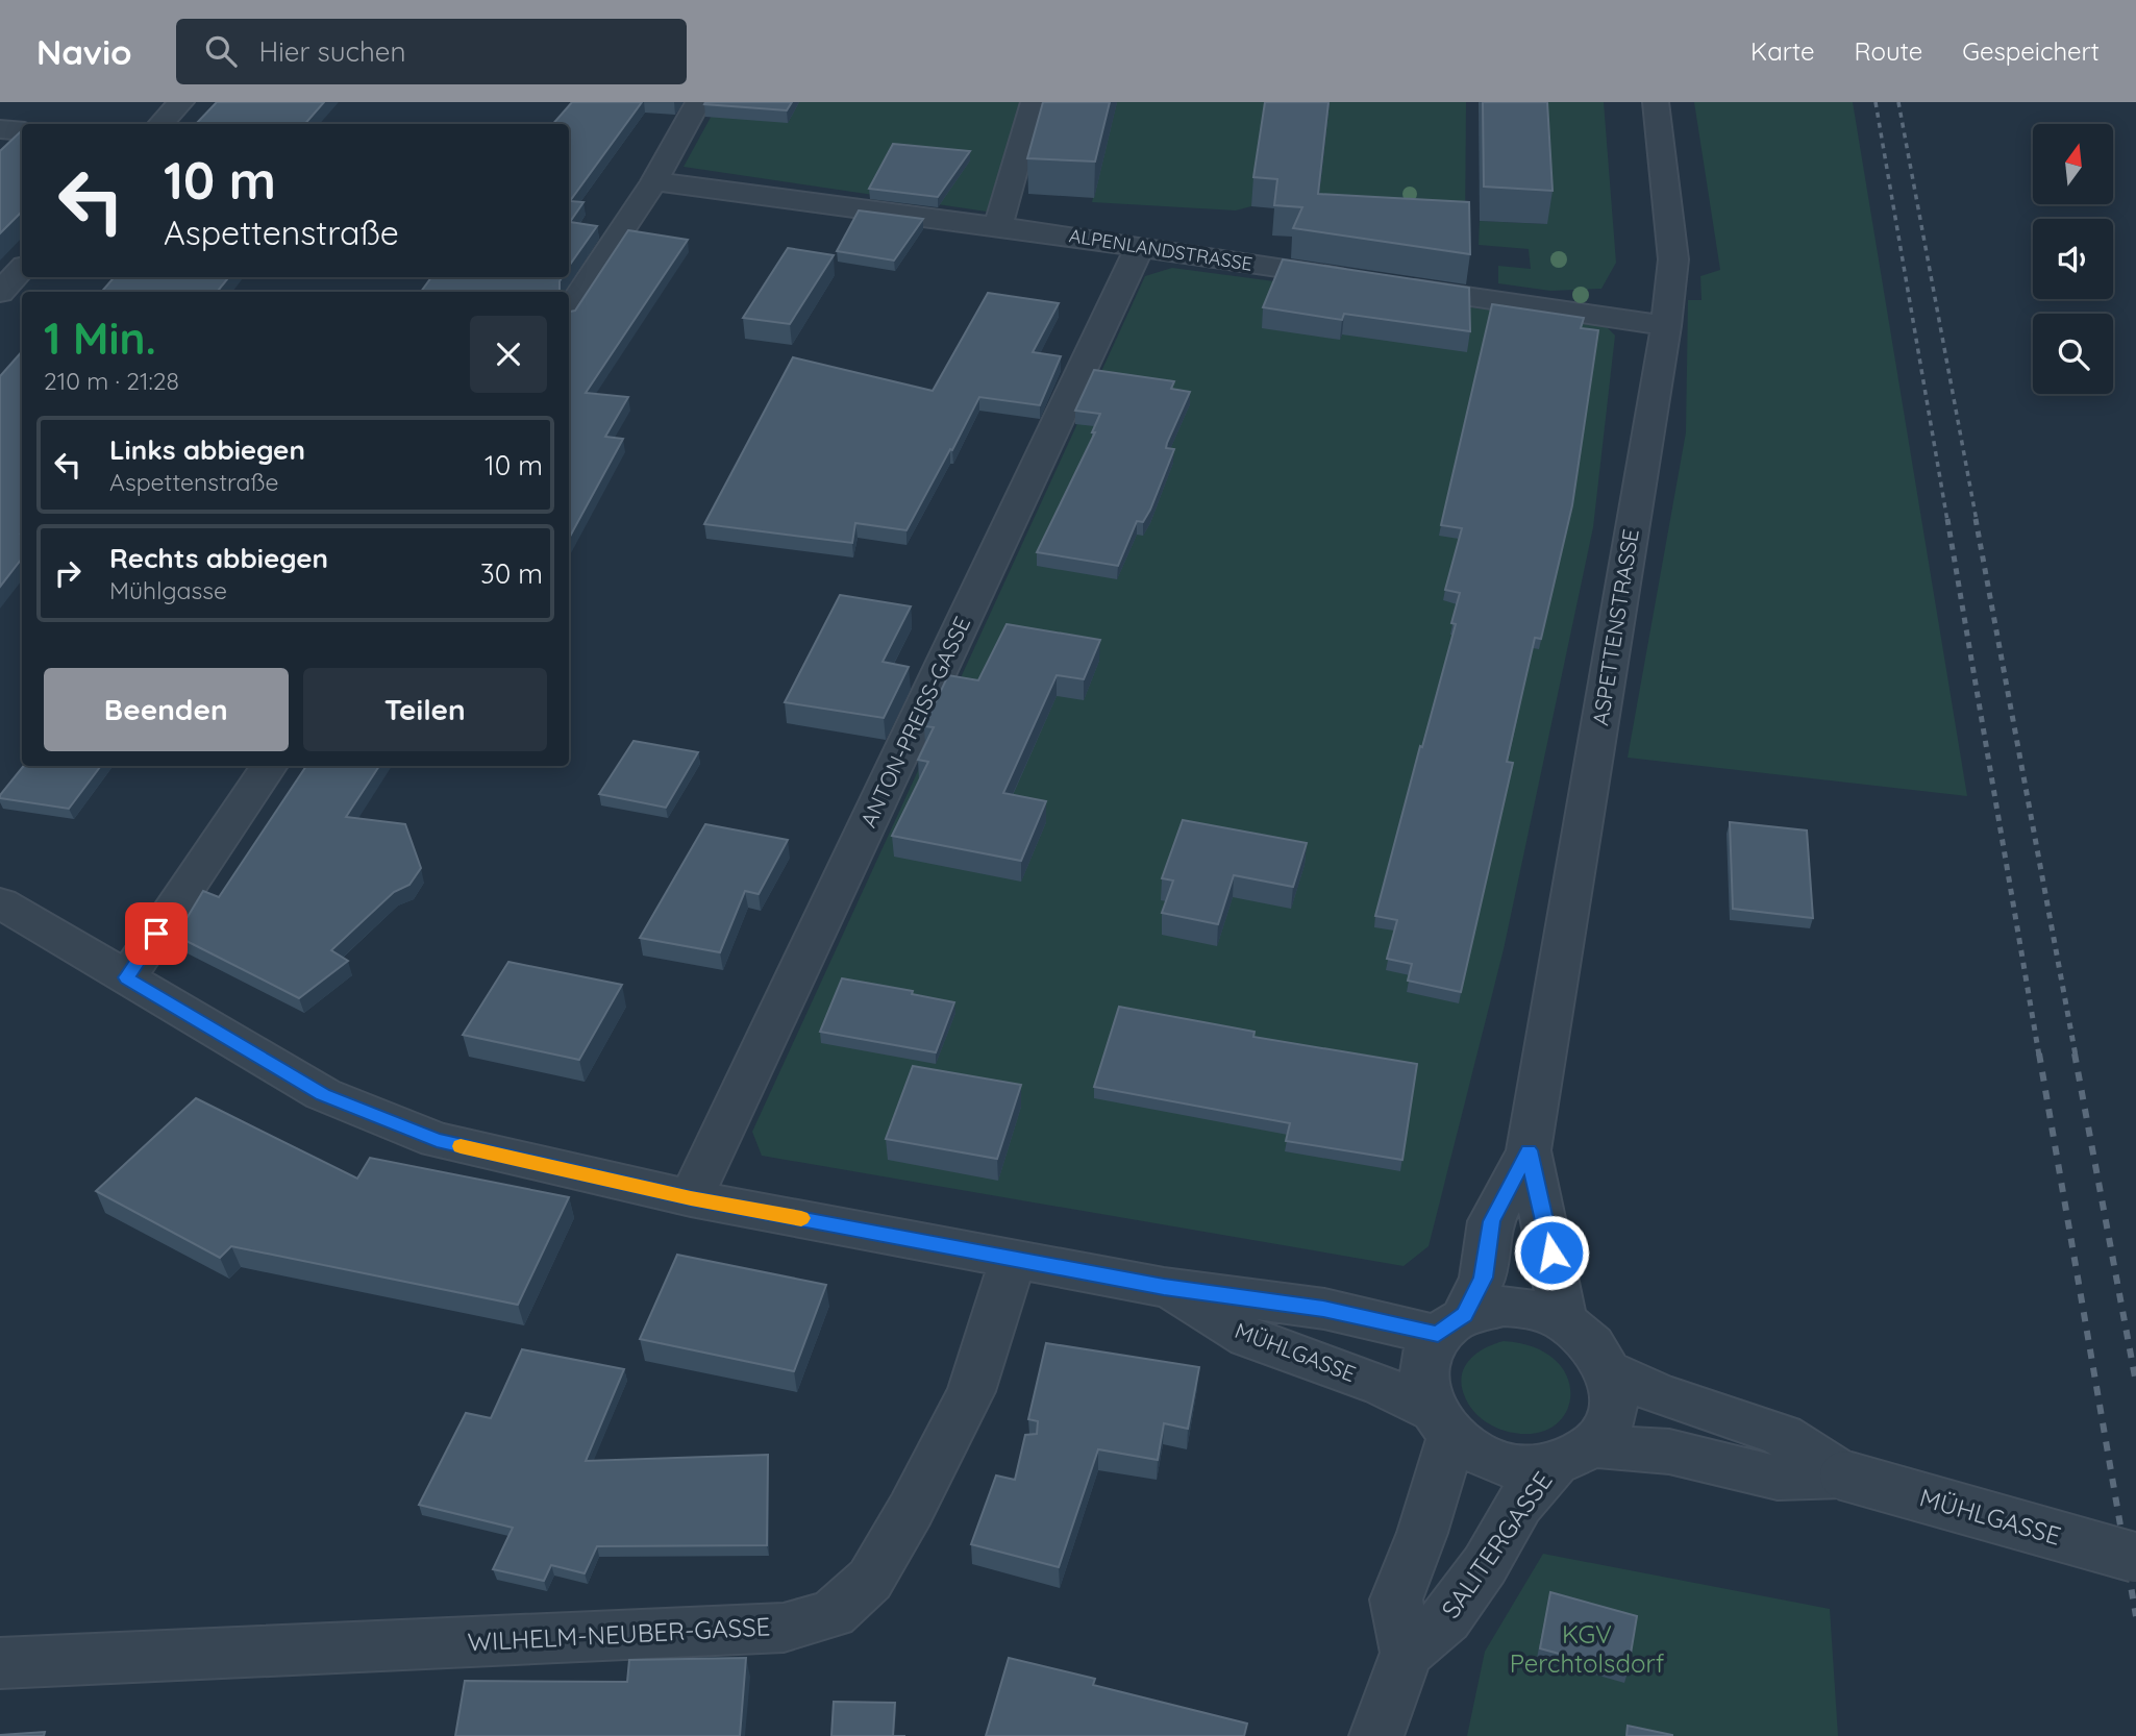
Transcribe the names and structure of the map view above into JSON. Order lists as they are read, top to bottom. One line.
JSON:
{"streets":{"street":["ALPENLANDSTRASSE","ASPETTENSTRASSE","ANTON-PREISS-GASSE","MÜHLGASSE","SALITERGASSE","WILHELM-NEUBER-GASSE"]},"crossings":[["ALPENLANDSTRASSE","ASPETTENSTRASSE"],["ALPENLANDSTRASSE","ANTON-PREISS-GASSE"],["ASPETTENSTRASSE","MÜHLGASSE"],["ASPETTENSTRASSE","SALITERGASSE"],["ANTON-PREISS-GASSE","MÜHLGASSE"],["MÜHLGASSE","SALITERGASSE"],["MÜHLGASSE","WILHELM-NEUBER-GASSE"]],"parks":["KGV Perchtolsdorf"],"north":"top","page":{"header":"Navio","search":"Hier suchen","nav":["Karte","Route","Gespeichert"],"turn":["10 m","Aspettenstraße"],"heading":["1 Min.","210 m · 21:28"],"list":[{"name":"Links abbiegen","note":"Aspettenstraße","value":"10 m"},{"name":"Rechts abbiegen","note":"Mühlgasse","value":"30 m"}],"buttons":["Beenden","Teilen"]}}
